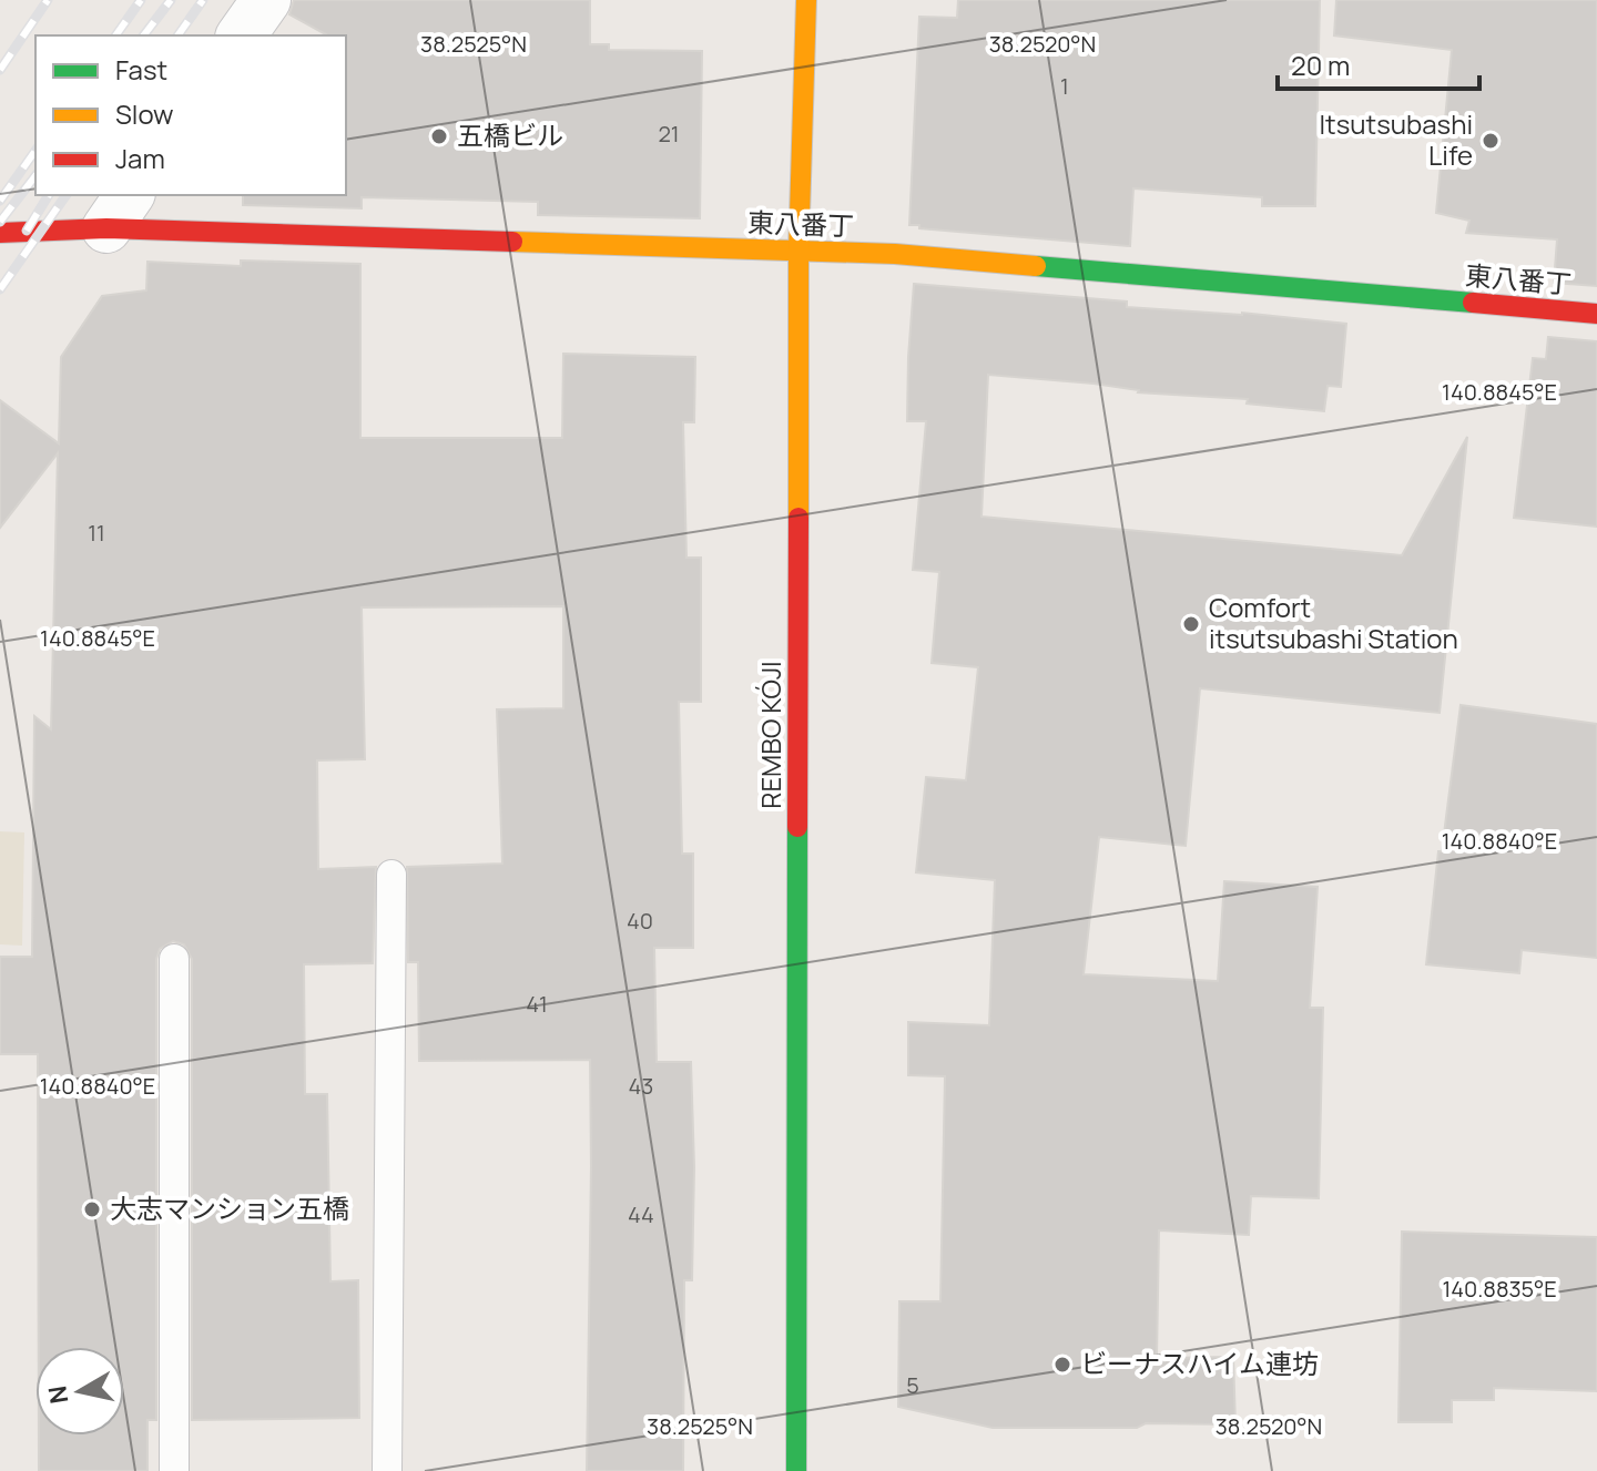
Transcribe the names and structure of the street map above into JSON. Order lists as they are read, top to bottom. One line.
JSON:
{"streets":{"street":["東八番丁","REMBO KÓJI"]},"crossings":[["東八番丁","REMBO KÓJI"]],"places":["五橋ビル","Itsutsubashi Life","Comfort itsutsubashi Station","大志マンション五橋","ビーナスハイム連坊"],"house_numbers":["1","21","11","40","41","43","44","5"],"legend":["Fast","Slow","Jam"],"scale_bar":"20 m","north":"left","coordinates":["38.2525°N","38.2520°N","140.8845°E","140.8840°E","140.8835°E"]}
